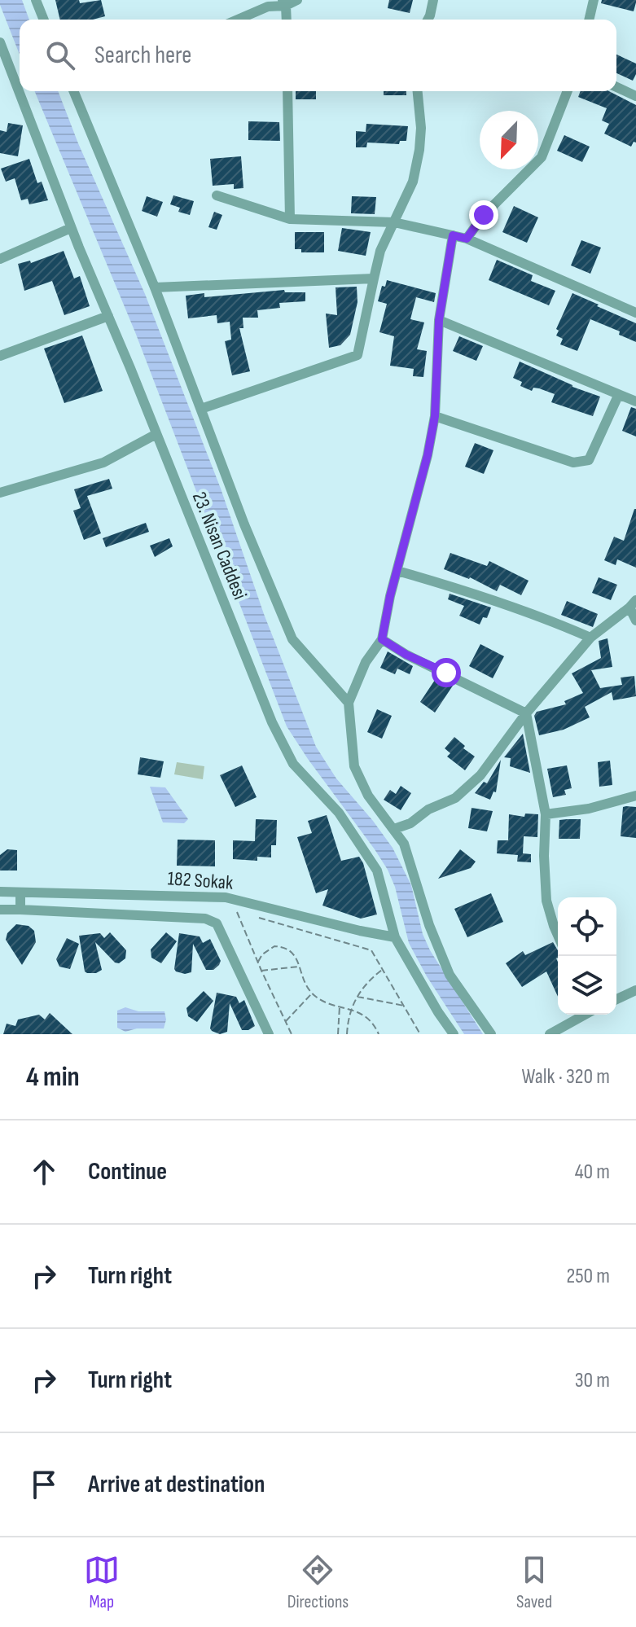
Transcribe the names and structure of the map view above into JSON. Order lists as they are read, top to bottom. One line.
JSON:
{"streets":{"street":["23. Nisan Caddesi","182 Sokak"]},"crossings":[["23. Nisan Caddesi","182 Sokak"]],"north":"bottom left","page":{"search":"Search here","heading":["4 min","Walk · 320 m"],"list":[["Continue","40 m"],["Turn right","250 m"],["Turn right","30 m"],"Arrive at destination"],"nav":["Map","Directions","Saved"]}}
